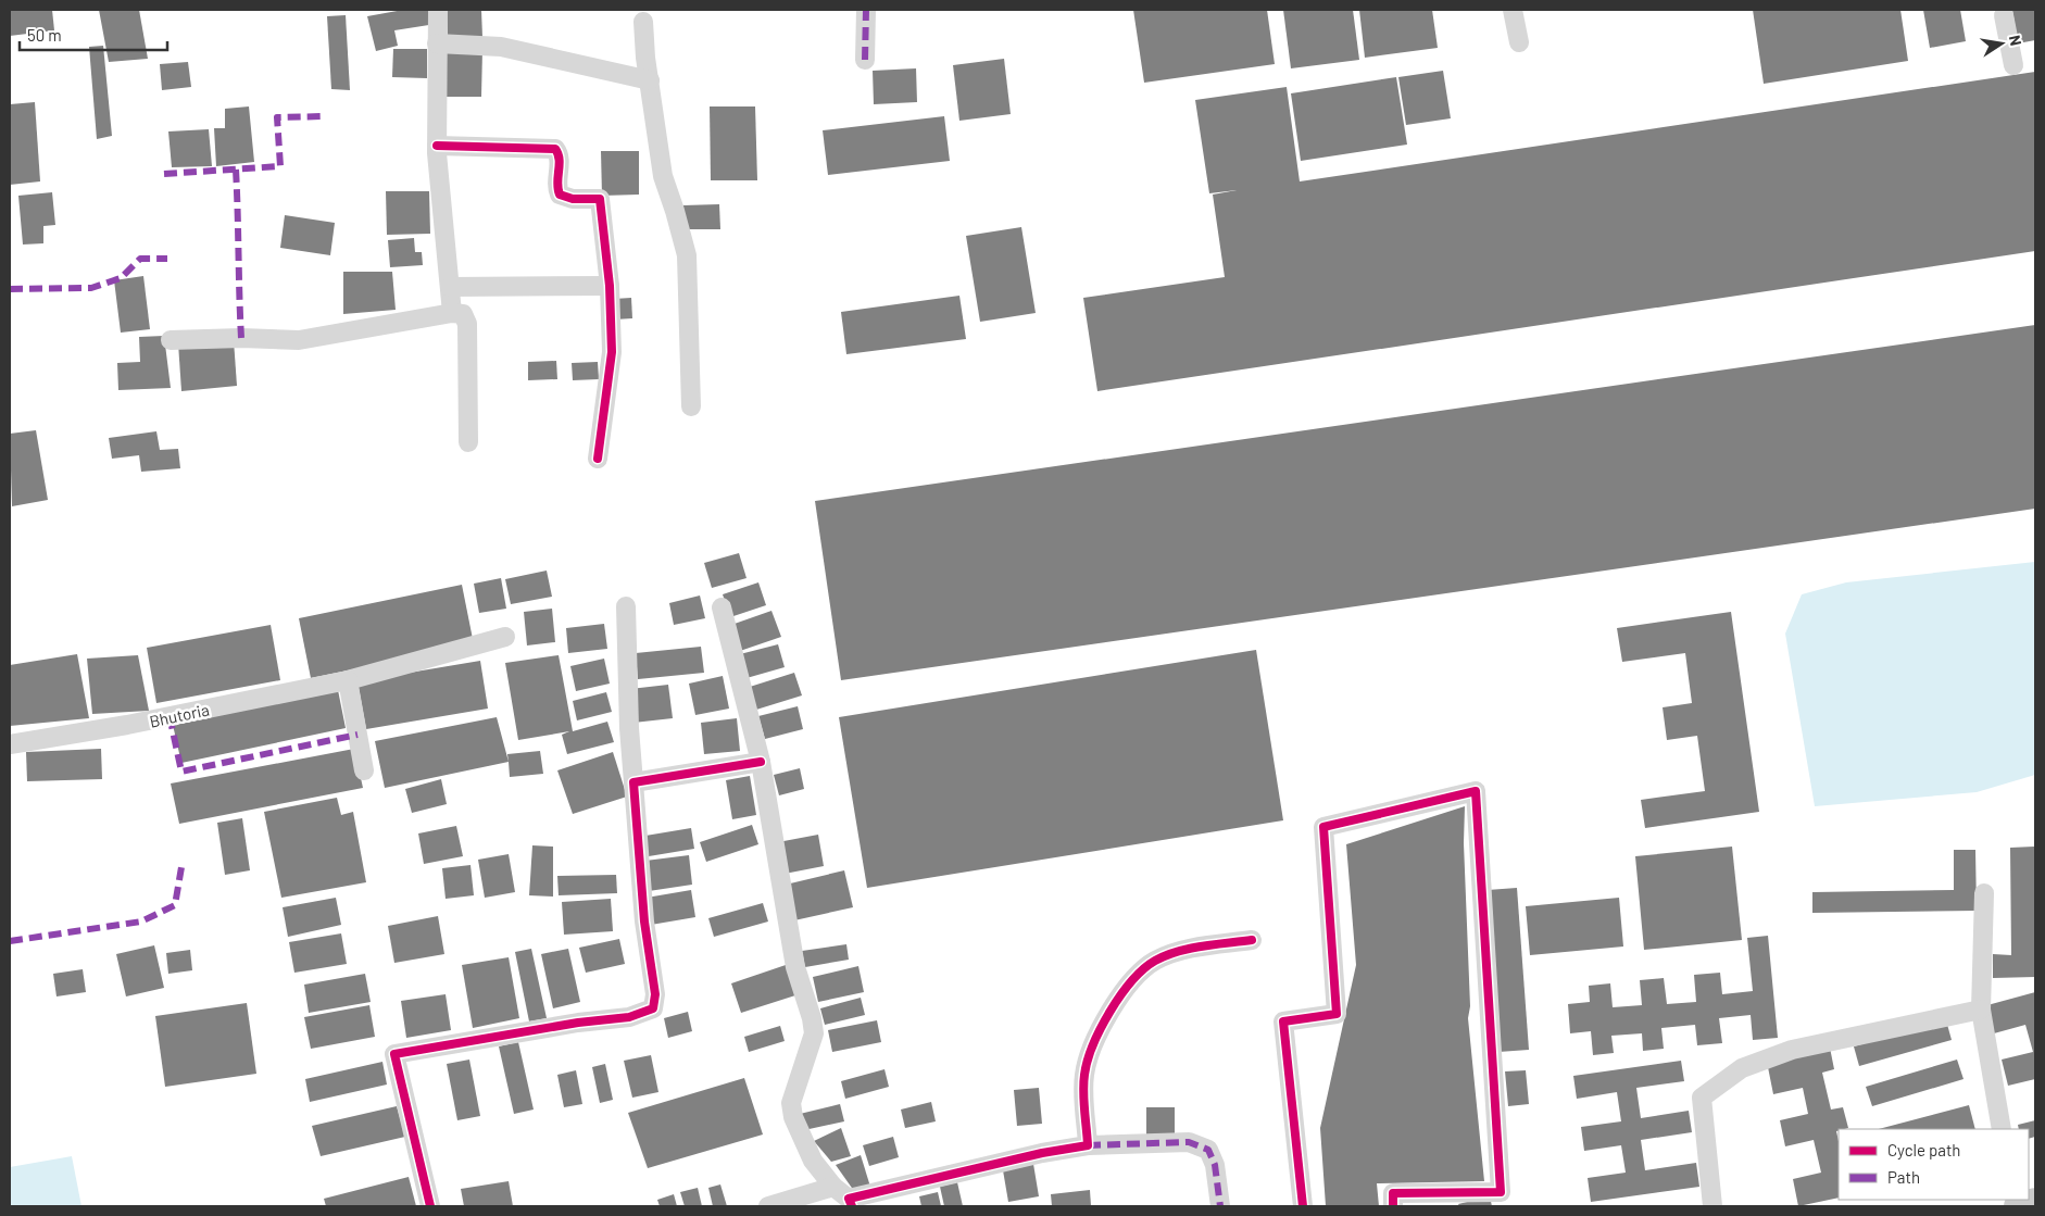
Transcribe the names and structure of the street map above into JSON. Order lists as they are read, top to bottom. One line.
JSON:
{"streets":{"street":["Bhutoria"]},"legend":["Cycle path","Path"],"scale_bar":"50 m","north":"right"}
